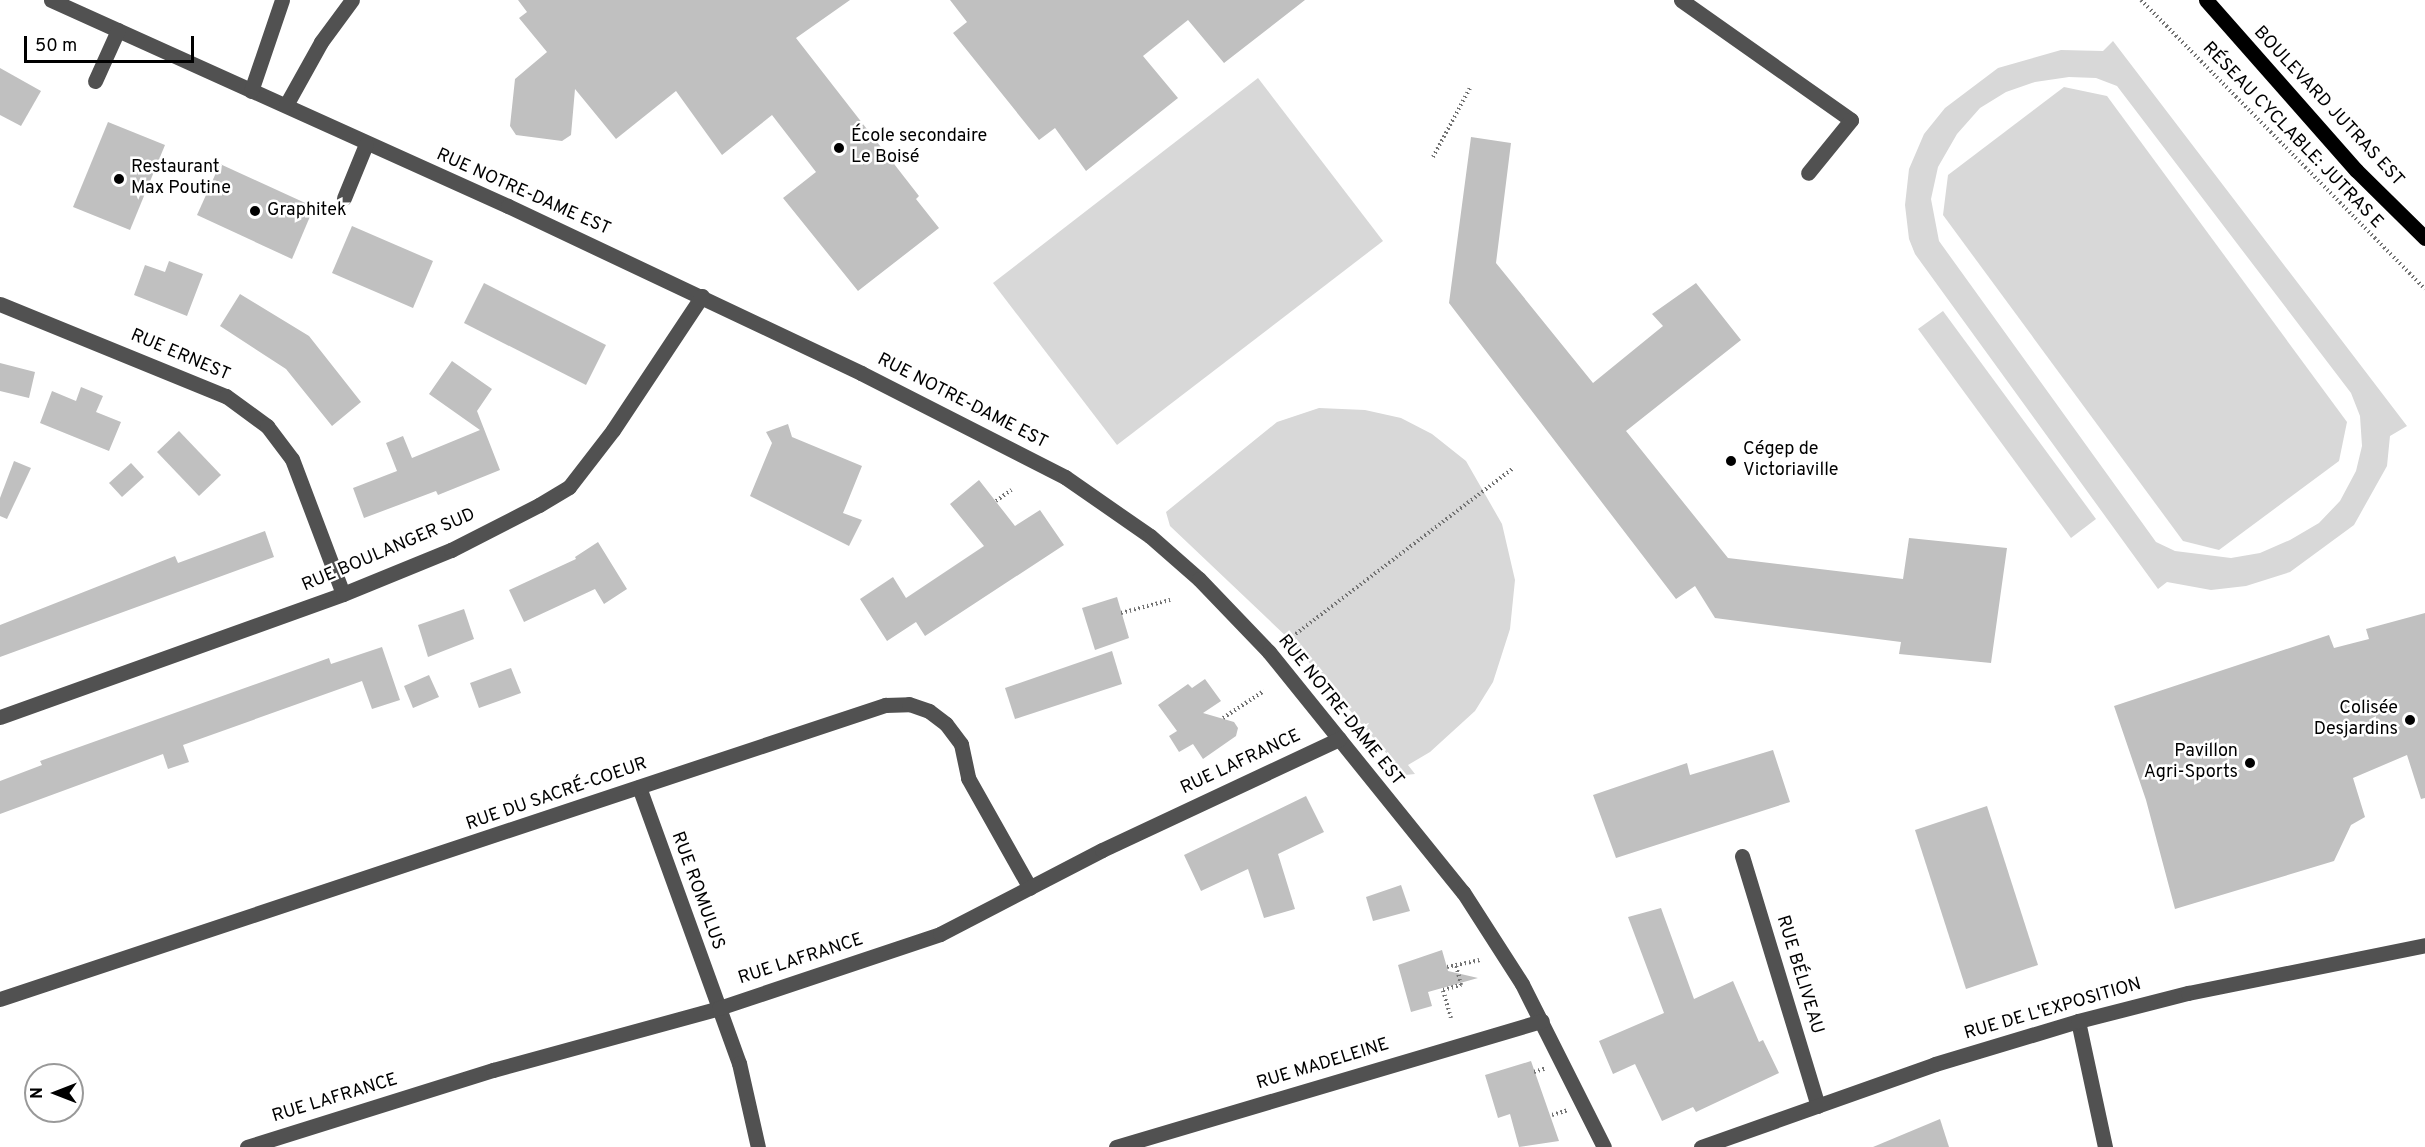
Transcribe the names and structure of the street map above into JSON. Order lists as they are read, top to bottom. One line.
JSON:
{"streets":{"main road":["BOULEVARD JUTRAS EST"],"street":["RUE NOTRE-DAME EST","RUE ERNEST","RUE BOULANGER SUD","RUE LAFRANCE","RUE DU SACRÉ-COEUR","RUE ROMULUS","RUE BÉLIVEAU","RUE DE L'EXPOSITION","RUE MADELEINE"],"path":["RÉSEAU CYCLABLE: JUTRAS E"]},"crossings":[["RUE NOTRE-DAME EST","RUE BOULANGER SUD"],["RUE NOTRE-DAME EST","RUE LAFRANCE"],["RUE NOTRE-DAME EST","RUE MADELEINE"],["RUE ERNEST","RUE BOULANGER SUD"],["RUE LAFRANCE","RUE DU SACRÉ-COEUR"],["RUE LAFRANCE","RUE ROMULUS"],["RUE DU SACRÉ-COEUR","RUE ROMULUS"],["RUE BÉLIVEAU","RUE DE L'EXPOSITION"]],"places":["École secondaire Le Boisé","Restaurant Max Poutine","Graphitek","Cégep de Victoriaville","Colisée Desjardins","Pavillon Agri-Sports"],"scale_bar":"50 m","north":"left"}
